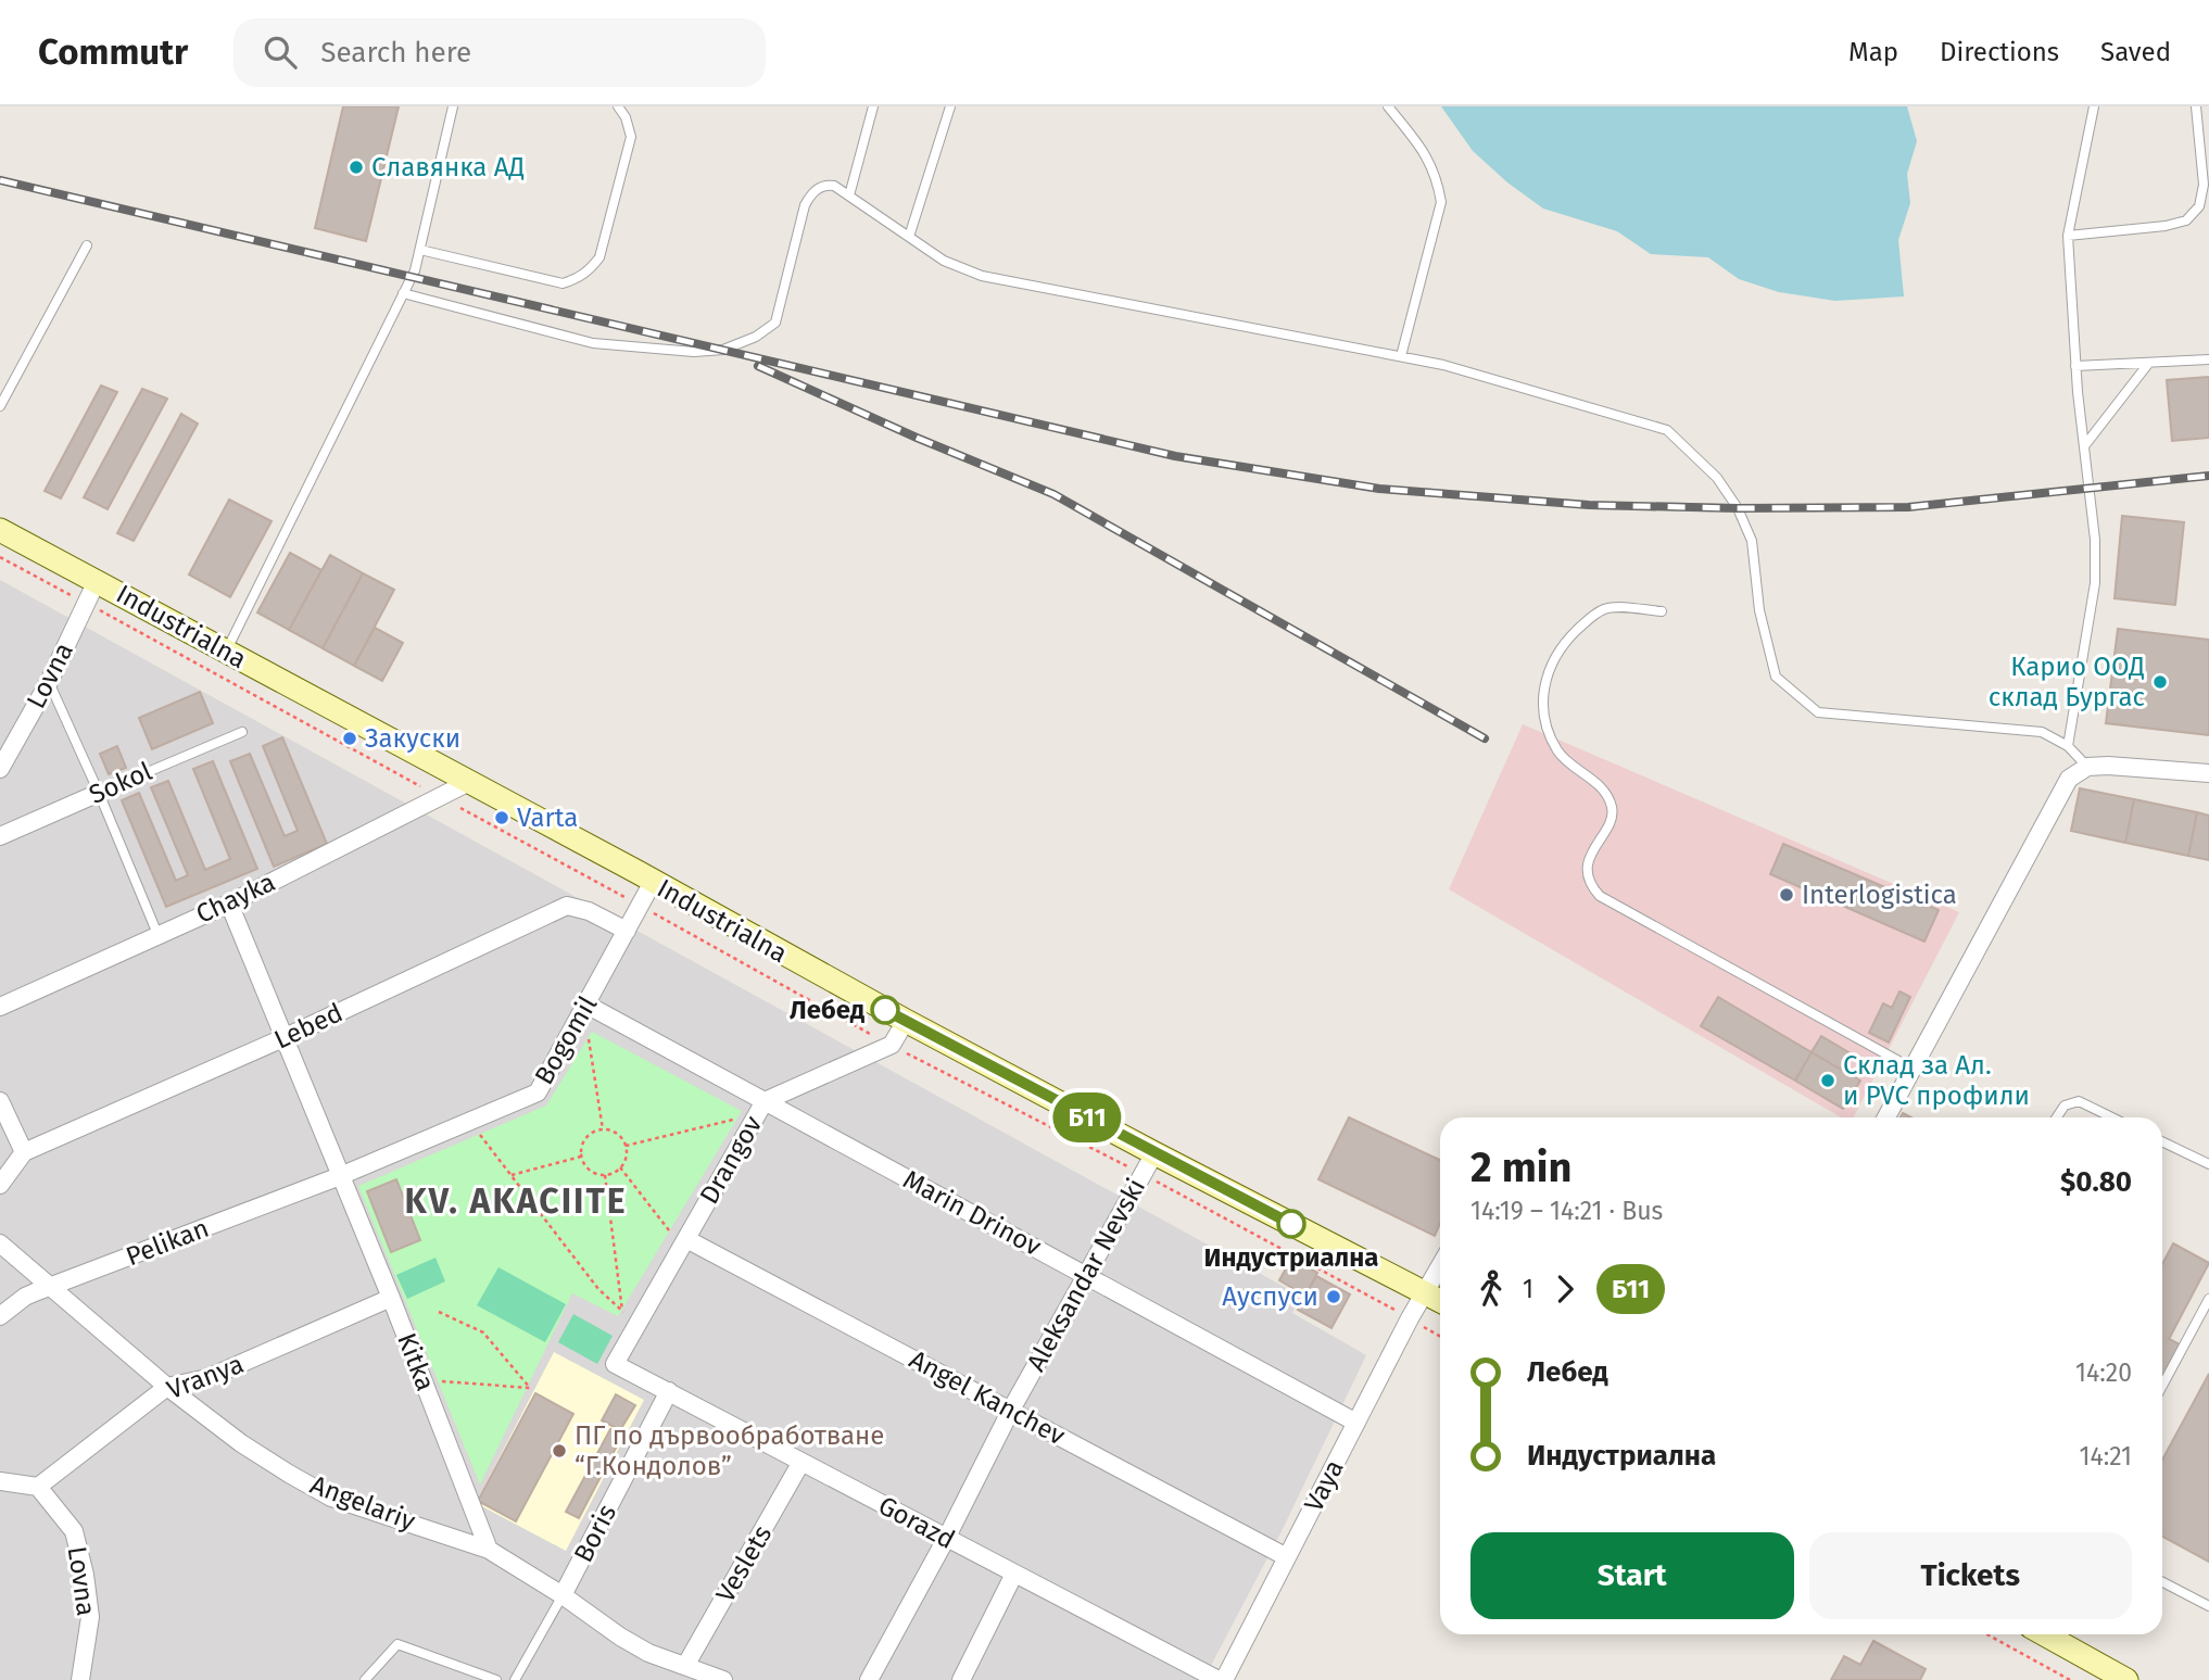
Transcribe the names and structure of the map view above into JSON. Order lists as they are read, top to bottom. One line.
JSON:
{"streets":{"main road":["Industrialna"],"street":["Lovna","Sokol","Chayka","Lebed","Bogomil","Drangov","Marin Drinov","Pelikan","Aleksandar Nevski","Kitka","Vranya","Angel Kanchev","Vaya","Angelariy","Gorazd","Boris","Veslets"]},"crossings":[["Industrialna","Lovna"],["Industrialna","Chayka"],["Industrialna","Bogomil"],["Industrialna","Aleksandar Nevski"],["Industrialna","Vaya"],["Lovna","Vranya"],["Chayka","Kitka"],["Lebed","Bogomil"],["Lebed","Kitka"],["Bogomil","Marin Drinov"],["Bogomil","Pelikan"],["Bogomil","Kitka"],["Drangov","Marin Drinov"],["Drangov","Angel Kanchev"],["Drangov","Gorazd"],["Marin Drinov","Aleksandar Nevski"],["Marin Drinov","Vaya"],["Pelikan","Kitka"],["Pelikan","Angelariy"],["Aleksandar Nevski","Angel Kanchev"],["Aleksandar Nevski","Gorazd"],["Kitka","Vranya"],["Kitka","Angelariy"],["Vranya","Angelariy"],["Angel Kanchev","Vaya"],["Vaya","Gorazd"],["Angelariy","Boris"],["Angelariy","Veslets"],["Gorazd","Boris"],["Gorazd","Veslets"]],"districts":["KV. AKACIITE"],"places":["Славянка АД","Карио ООД склад Бургас","Закуски","Varta","Interlogistica","Лебед","Склад за Ал. и PVC профили","Индустриална","Ауспуси","ПГ по дървообработване “Г.Кондолов”"],"lines":["bus line Б11"],"page":{"header":"Commutr","search":"Search here","nav":["Map","Directions","Saved"],"on_map":"Б11","heading":["2 min","14:19 – 14:21 · Bus","$0.80"],"legs":["1","Б11"],"list":[{"name":"Лебед","value":"14:20"},{"name":"Индустриална","value":"14:21"}],"buttons":["Start","Tickets"]}}
